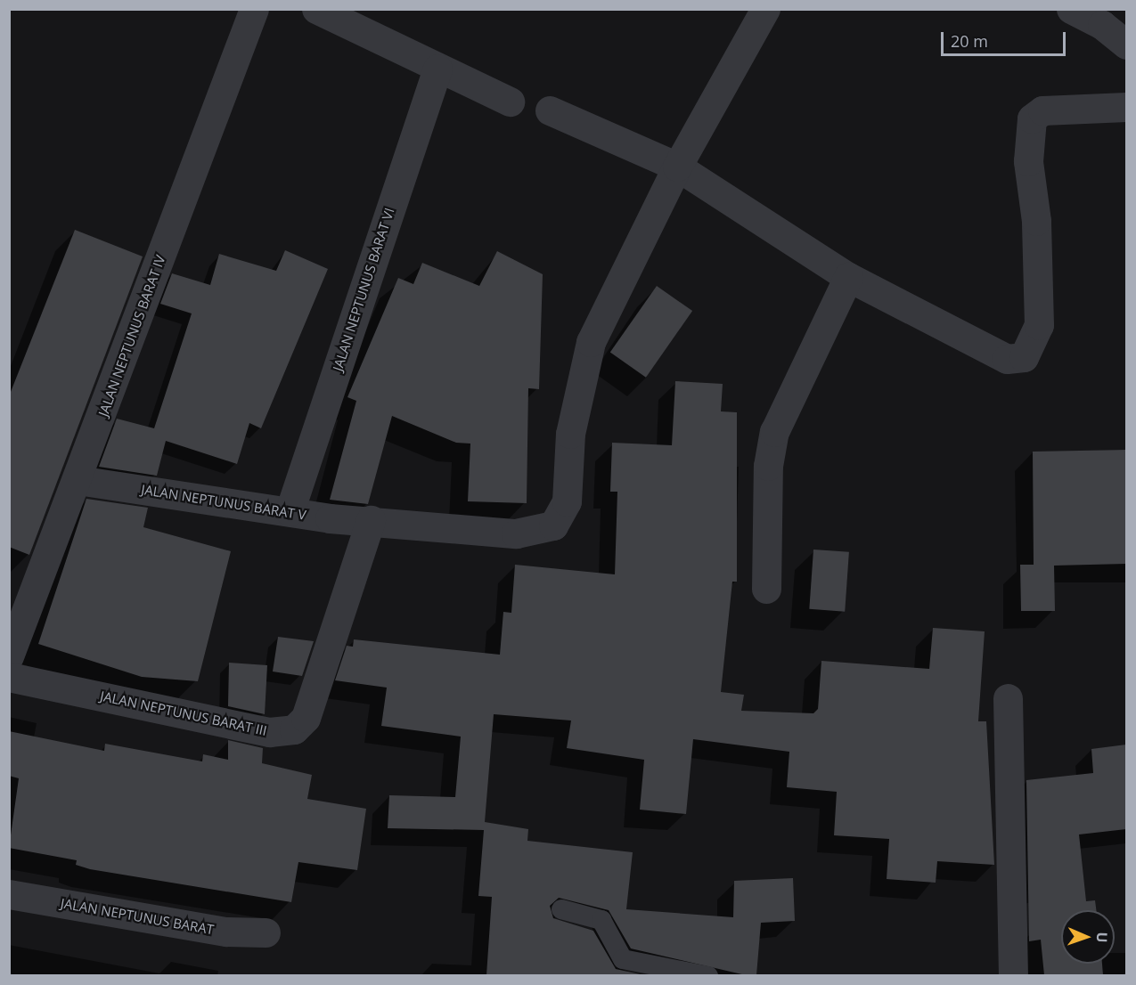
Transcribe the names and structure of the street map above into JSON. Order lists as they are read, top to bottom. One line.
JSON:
{"streets":{"street":["JALAN NEPTUNUS BARAT VI","JALAN NEPTUNUS BARAT IV","JALAN NEPTUNUS BARAT V","JALAN NEPTUNUS BARAT III","JALAN NEPTUNUS BARAT"]},"crossings":[["JALAN NEPTUNUS BARAT VI","JALAN NEPTUNUS BARAT V"],["JALAN NEPTUNUS BARAT IV","JALAN NEPTUNUS BARAT V"],["JALAN NEPTUNUS BARAT V","JALAN NEPTUNUS BARAT III"]],"scale_bar":"20 m","north":"right"}
